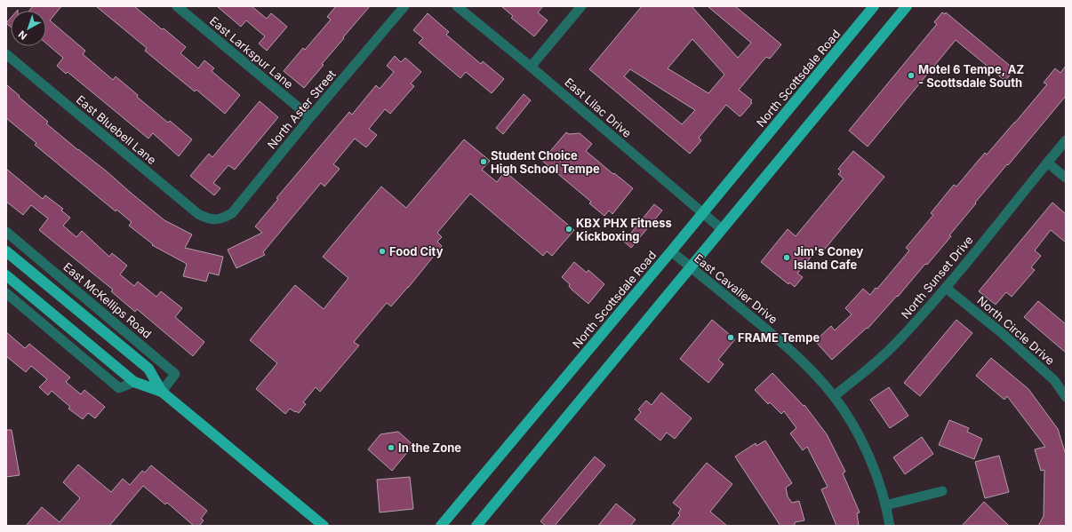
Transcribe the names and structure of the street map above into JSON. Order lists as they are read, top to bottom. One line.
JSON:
{"streets":{"main road":["North Scottsdale Road"],"street":["East Larkspur Lane","East Lilac Drive","North Aster Street","East Bluebell Lane","North Sunset Drive","East Cavalier Drive","East McKellips Road","North Circle Drive"]},"crossings":[["East Larkspur Lane","North Aster Street"],["North Scottsdale Road","East Lilac Drive"],["North Scottsdale Road","East Cavalier Drive"],["North Aster Street","East Bluebell Lane"],["North Sunset Drive","East Cavalier Drive"],["North Sunset Drive","North Circle Drive"]],"places":["Motel 6 Tempe, AZ - Scottsdale South","Student Choice High School Tempe","KBX PHX Fitness Kickboxing","Food City","Jim's Coney Island Cafe","FRAME Tempe","In the Zone"],"north":"bottom left"}
